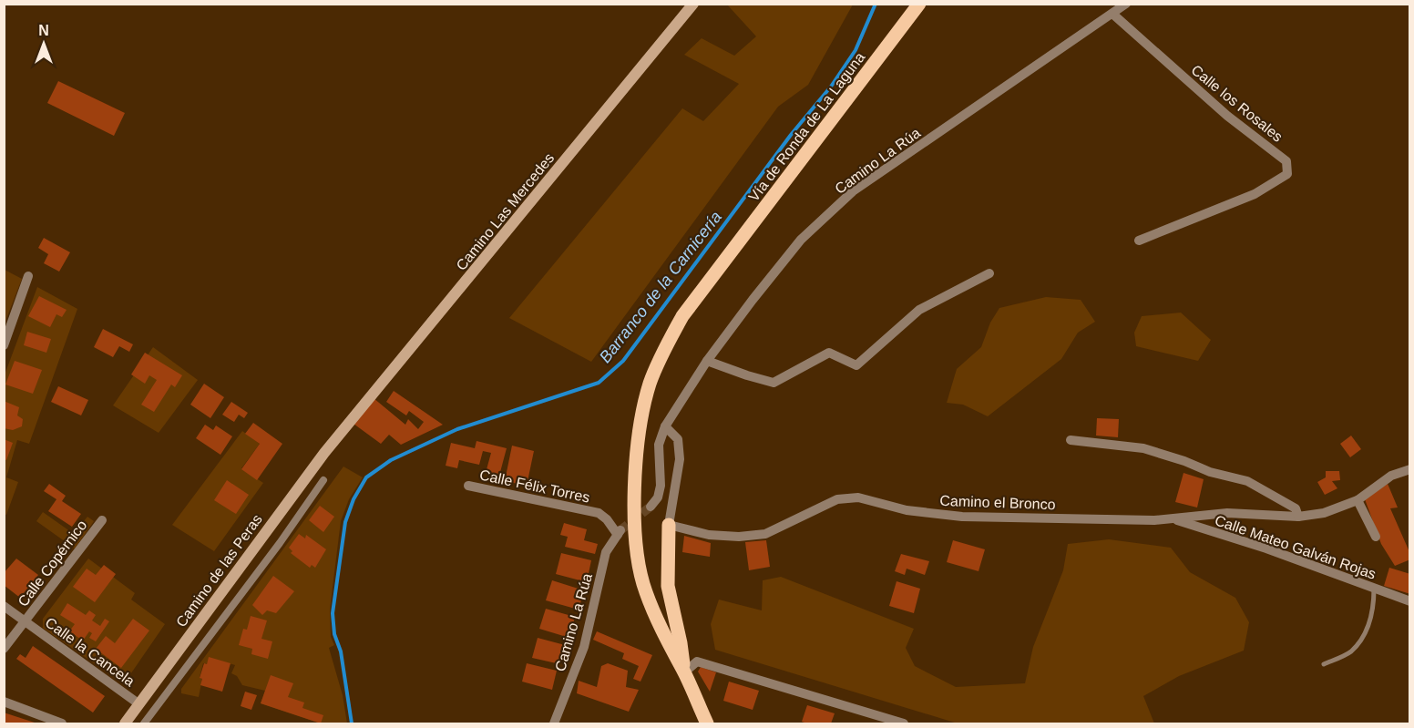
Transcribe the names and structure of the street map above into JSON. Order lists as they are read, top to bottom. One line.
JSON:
{"streets":{"main road":["Vía de Ronda de La Laguna","Camino Las Mercedes","Camino de las Peras"],"street":["Calle los Rosales","Camino La Rúa","Calle Félix Torres","Camino el Bronco","Calle Mateo Galván Rojas","Calle Copérnico","Calle la Cancela"]},"crossings":[["Calle los Rosales","Camino La Rúa"],["Camino La Rúa","Calle Félix Torres"],["Camino Las Mercedes","Camino de las Peras"],["Camino el Bronco","Calle Mateo Galván Rojas"],["Calle Copérnico","Calle la Cancela"],["Camino de las Peras","Calle la Cancela"]],"water":["Barranco de la Carnicería"],"north":"top"}
